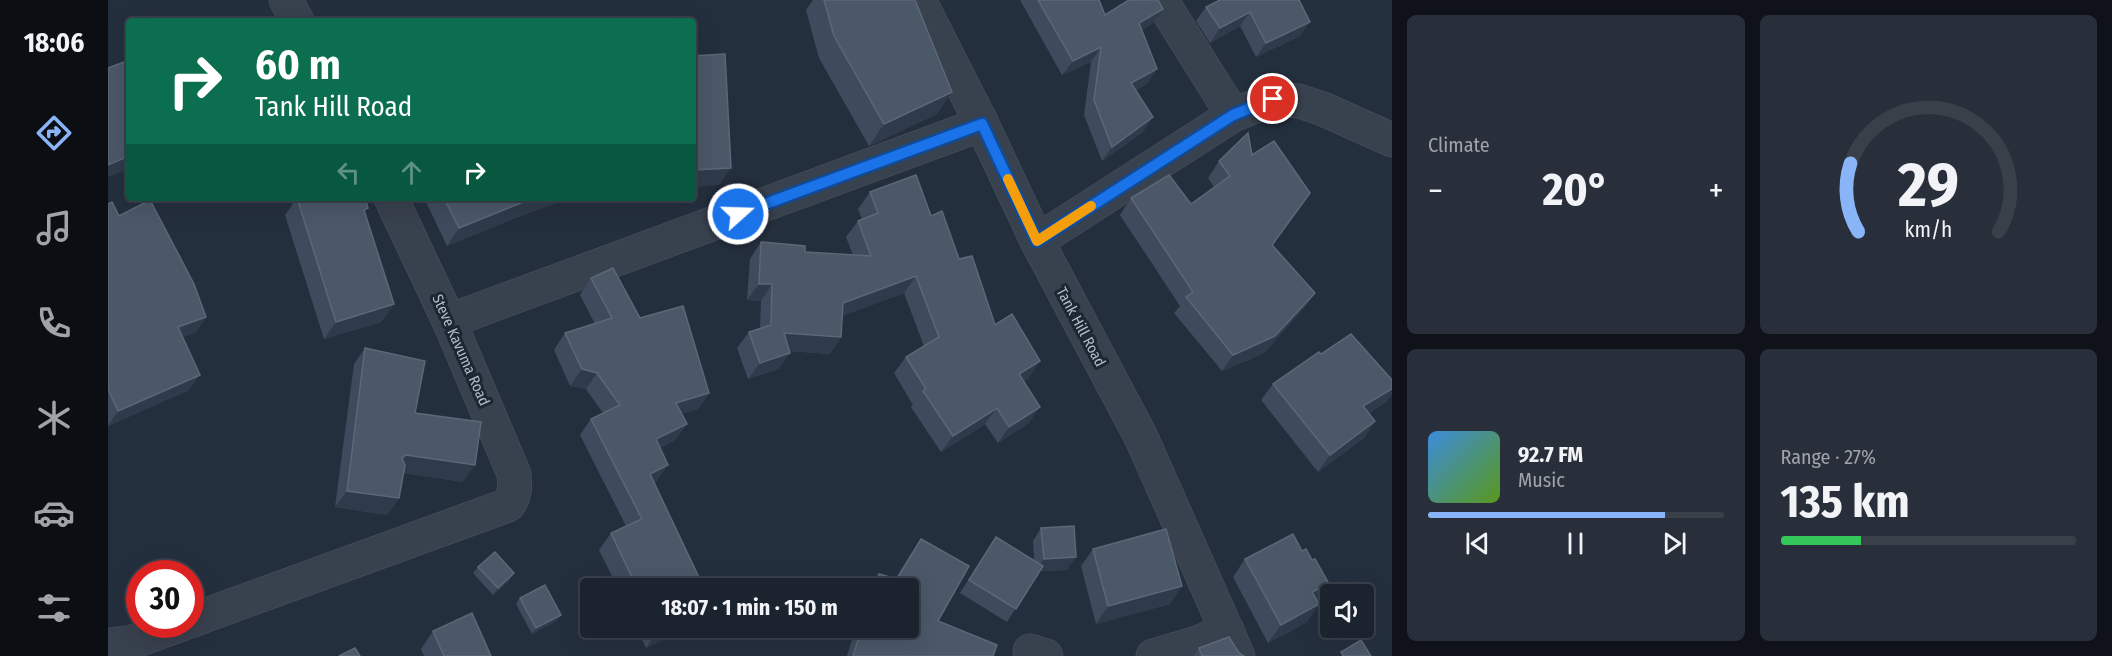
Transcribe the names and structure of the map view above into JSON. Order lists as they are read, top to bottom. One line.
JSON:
{"streets":{"street":["Tank Hill Road","Steve Kavuma Road"]},"page":{"tabs":"18:06","tile":["Climate",["Range · 27%","135 km"]],"turn":["60 m","Tank Hill Road"],"heat":["−","20°","+"],"song":["92.7 FM","Music"],"limit":"30","trip":"18:07 · 1 min · 150 m","gauge":["29","km/h"]}}
